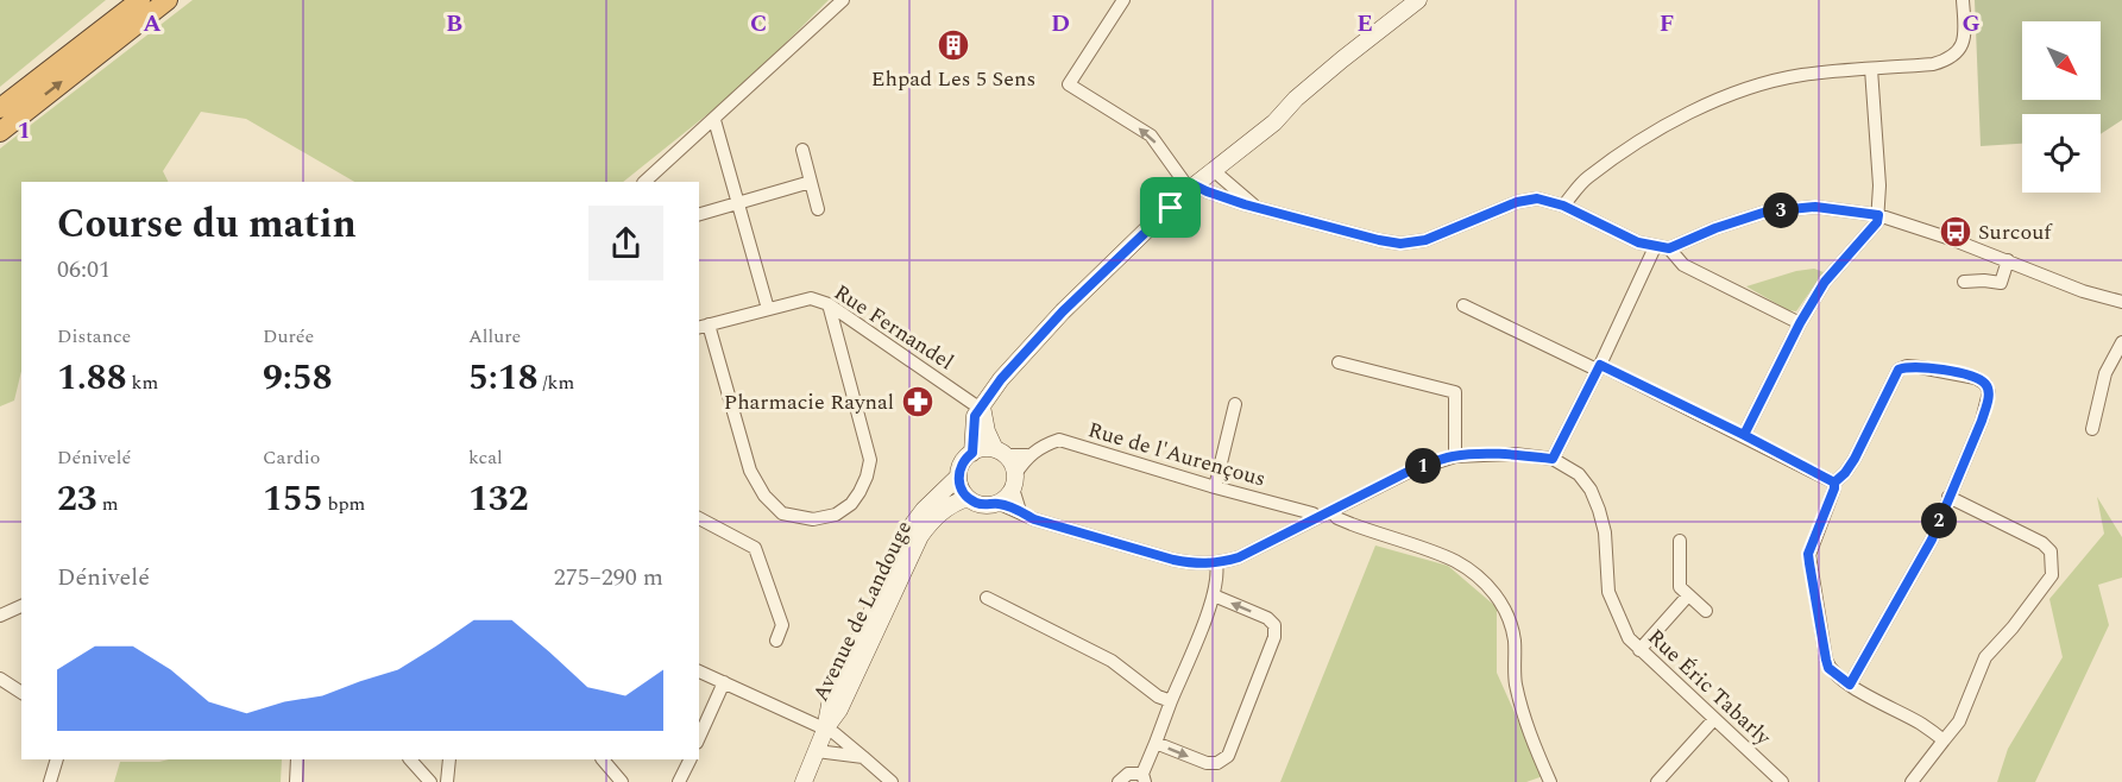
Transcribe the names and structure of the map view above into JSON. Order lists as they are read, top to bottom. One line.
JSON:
{"streets":{"main road":["Avenue de Landouge"],"street":["Rue Fernandel","Rue de l'Aurençous","Rue Éric Tabarly"]},"crossings":[["Rue de l'Aurençous","Avenue de Landouge"],["Rue de l'Aurençous","Rue Éric Tabarly"]],"places":{"building":["Ehpad Les 5 Sens"],"bus stop":["Surcouf"],"pharmacy":["Pharmacie Raynal"]},"north":"bottom right","page":{"heading":["Course du matin","06:01"],"pins":["3","1","2"],"stats":[["Distance","1.88 km"],["Durée","9:58"],["Allure","5:18 /km"],["Dénivelé","23 m"],["Cardio","155 bpm"],["kcal","132"]],"chart":["Dénivelé","275–290 m"]},"grid":{"columns":["A","B","C","D","E","F","G"],"rows":["1"]}}
